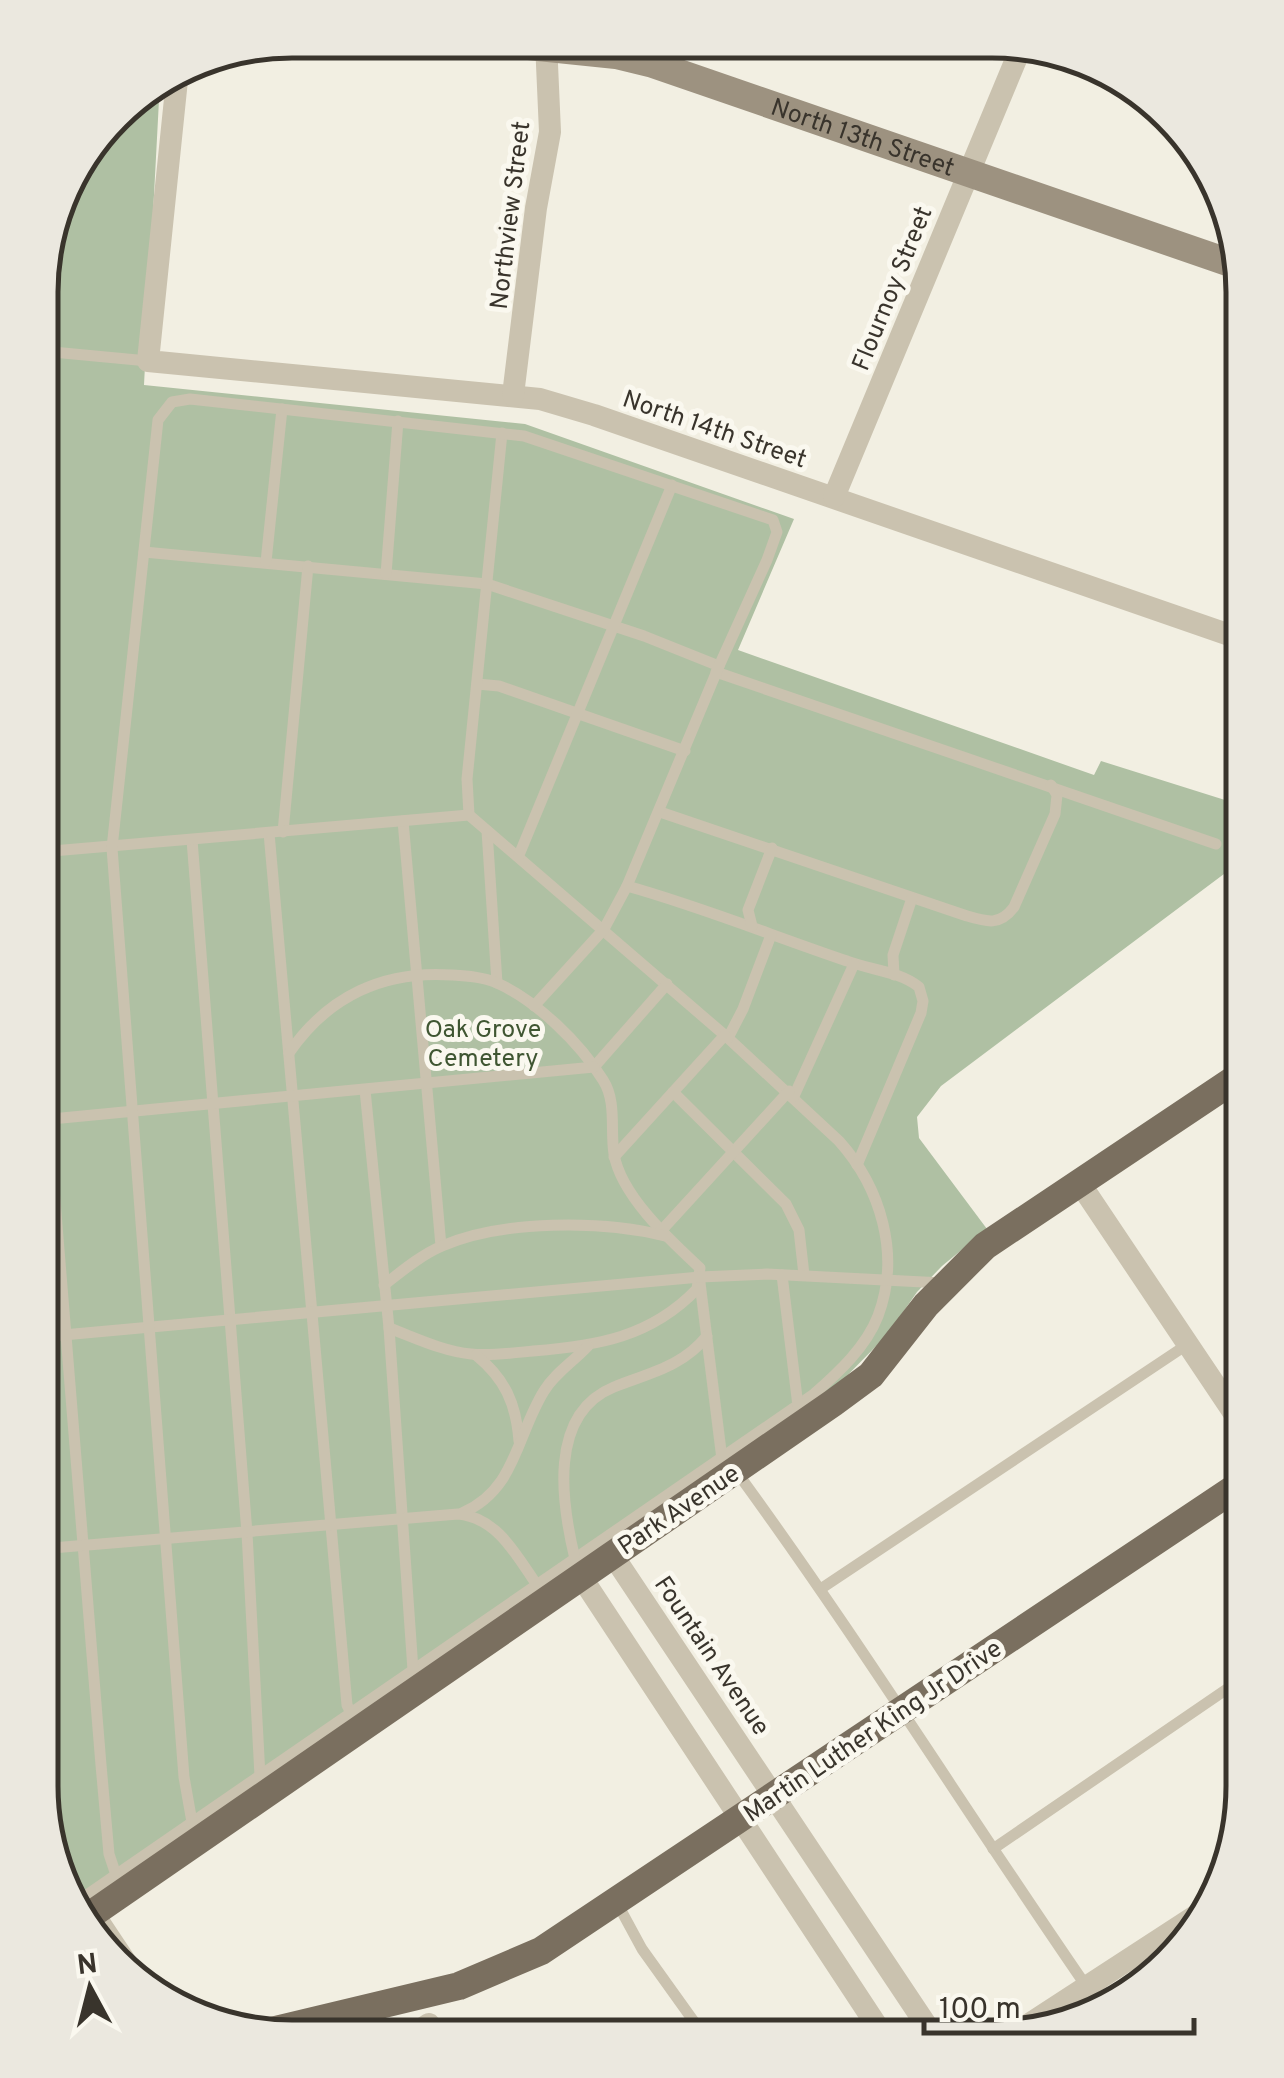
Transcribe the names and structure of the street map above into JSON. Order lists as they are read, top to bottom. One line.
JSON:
{"streets":{"main road":["North 13th Street","Park Avenue","Martin Luther King Jr Drive"],"street":["Northview Street","Flournoy Street","North 14th Street","Fountain Avenue"]},"crossings":[["North 13th Street","Flournoy Street"],["Northview Street","North 14th Street"],["Flournoy Street","North 14th Street"],["Park Avenue","Fountain Avenue"],["Fountain Avenue","Martin Luther King Jr Drive"]],"parks":["Oak Grove Cemetery"],"scale_bar":"100 m","north":"top"}
